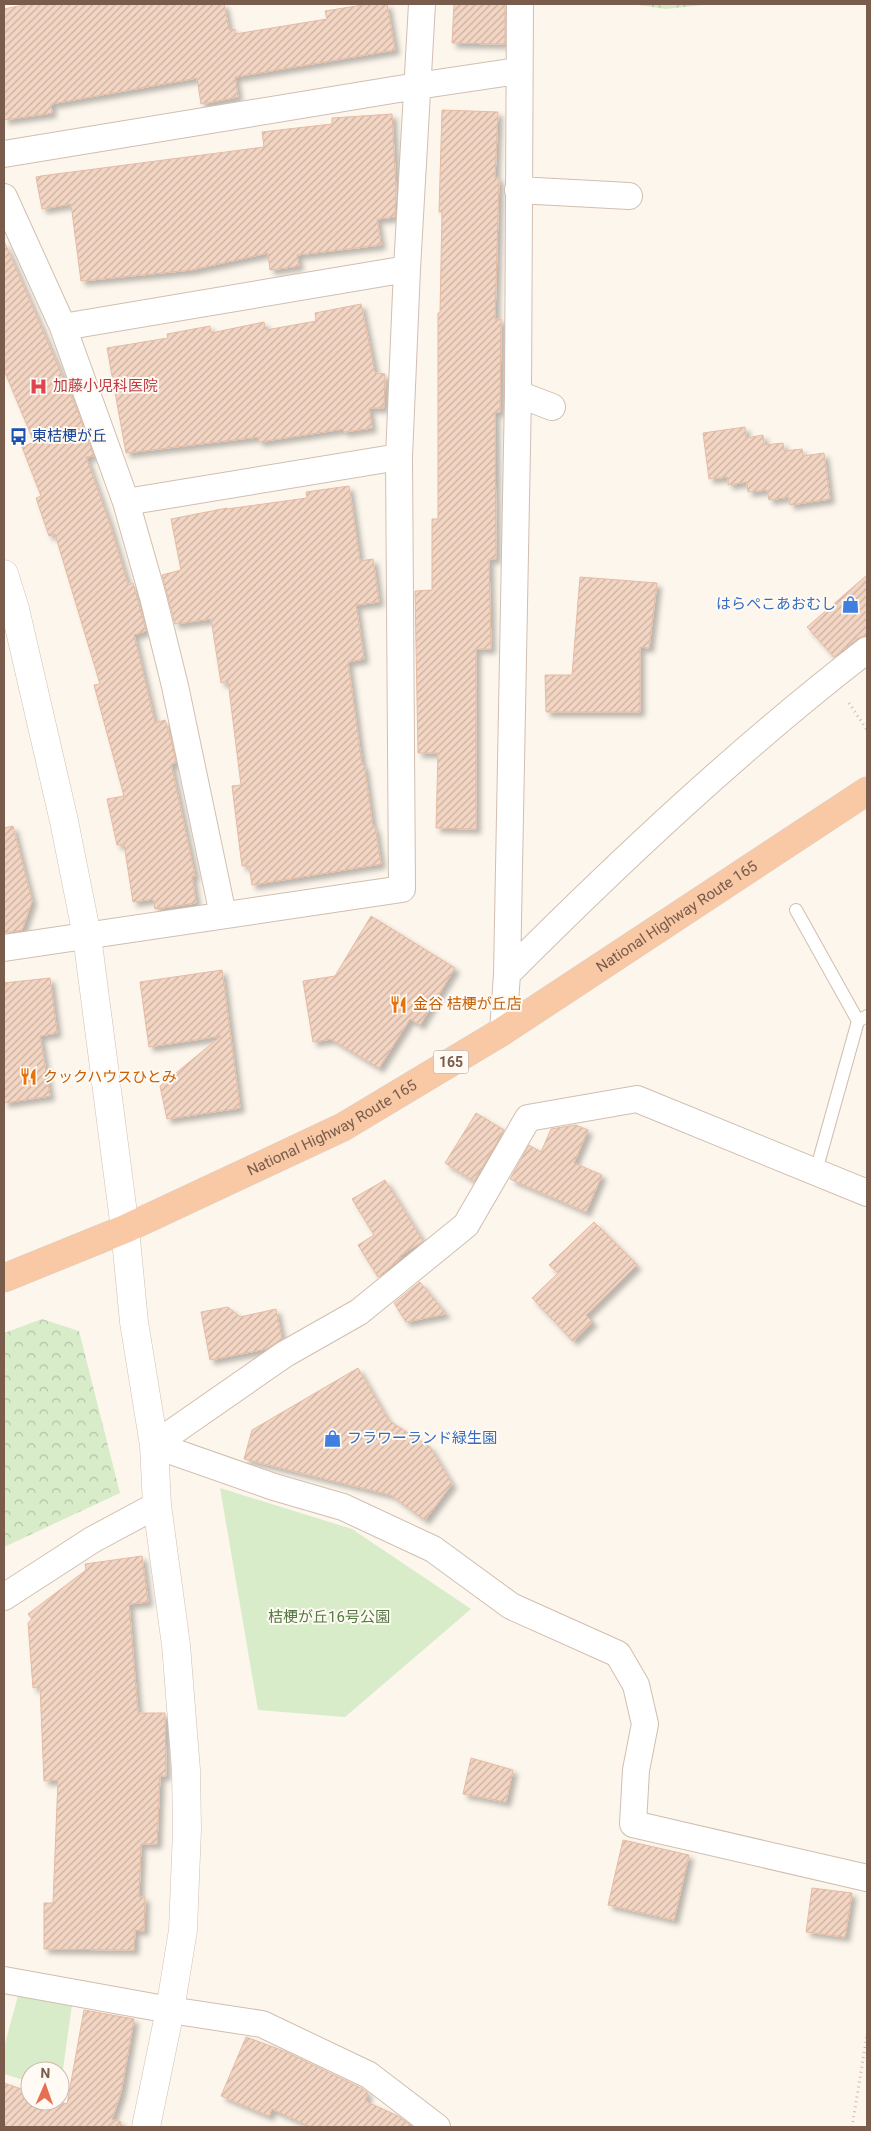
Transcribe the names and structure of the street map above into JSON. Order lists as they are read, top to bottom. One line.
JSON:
{"streets":{"highway":["National Highway Route 165","165"]},"parks":["桔梗が丘16号公園"],"places":{"hospital":["加藤小児科医院"],"bus stop":["東桔梗が丘"],"shop":["はらぺこあおむし","フラワーランド緑生園"],"restaurant":["金谷 桔梗が丘店","クックハウスひとみ"]},"north":"top"}
